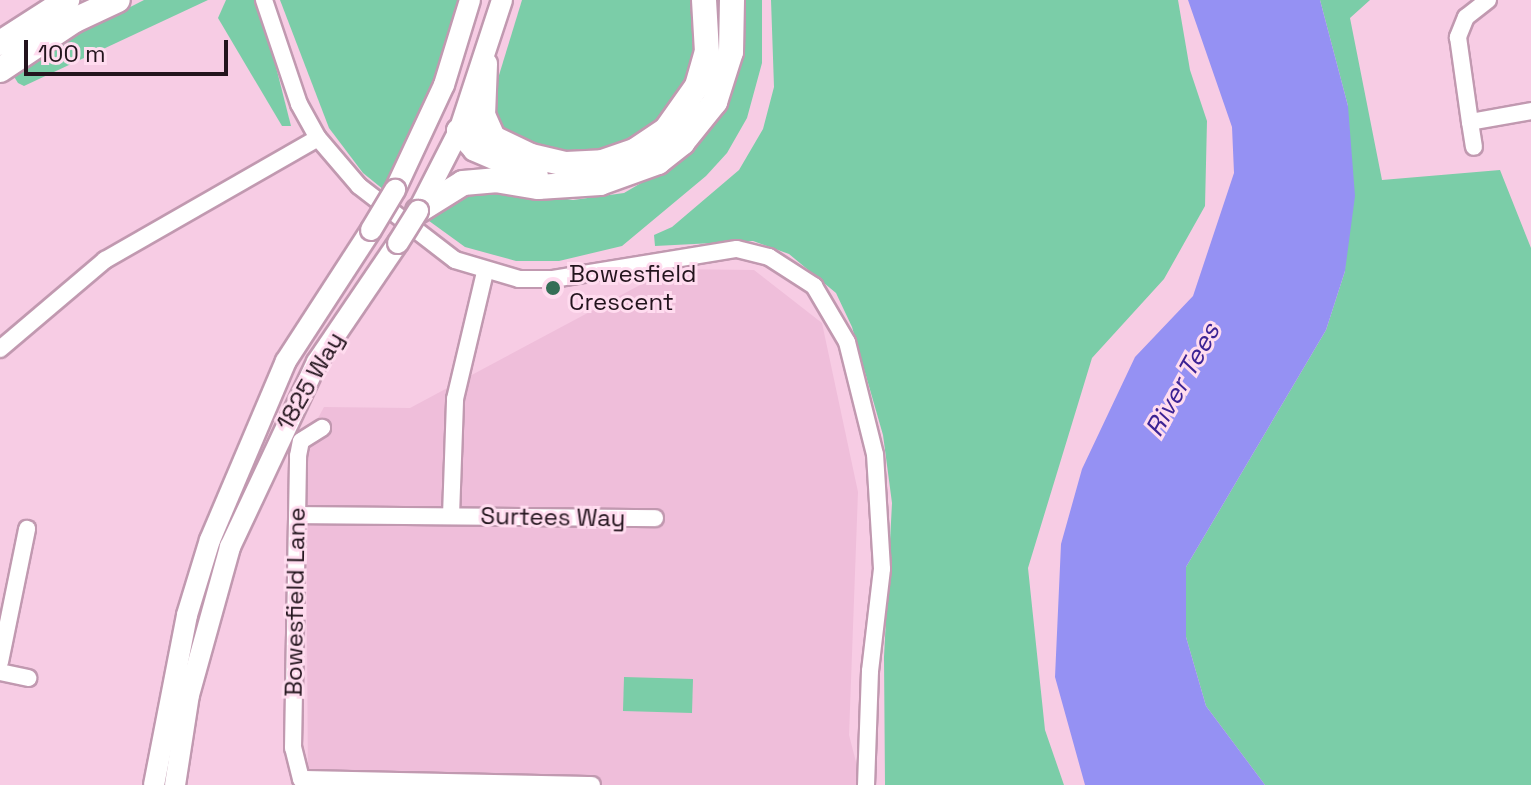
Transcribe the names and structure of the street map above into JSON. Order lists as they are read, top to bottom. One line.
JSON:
{"streets":{"main road":["1825 Way"],"street":["Surtees Way","Bowesfield Lane"]},"crossings":[["Surtees Way","Bowesfield Lane"]],"water":["River Tees"],"places":["Bowesfield Crescent"],"scale_bar":"100 m"}
